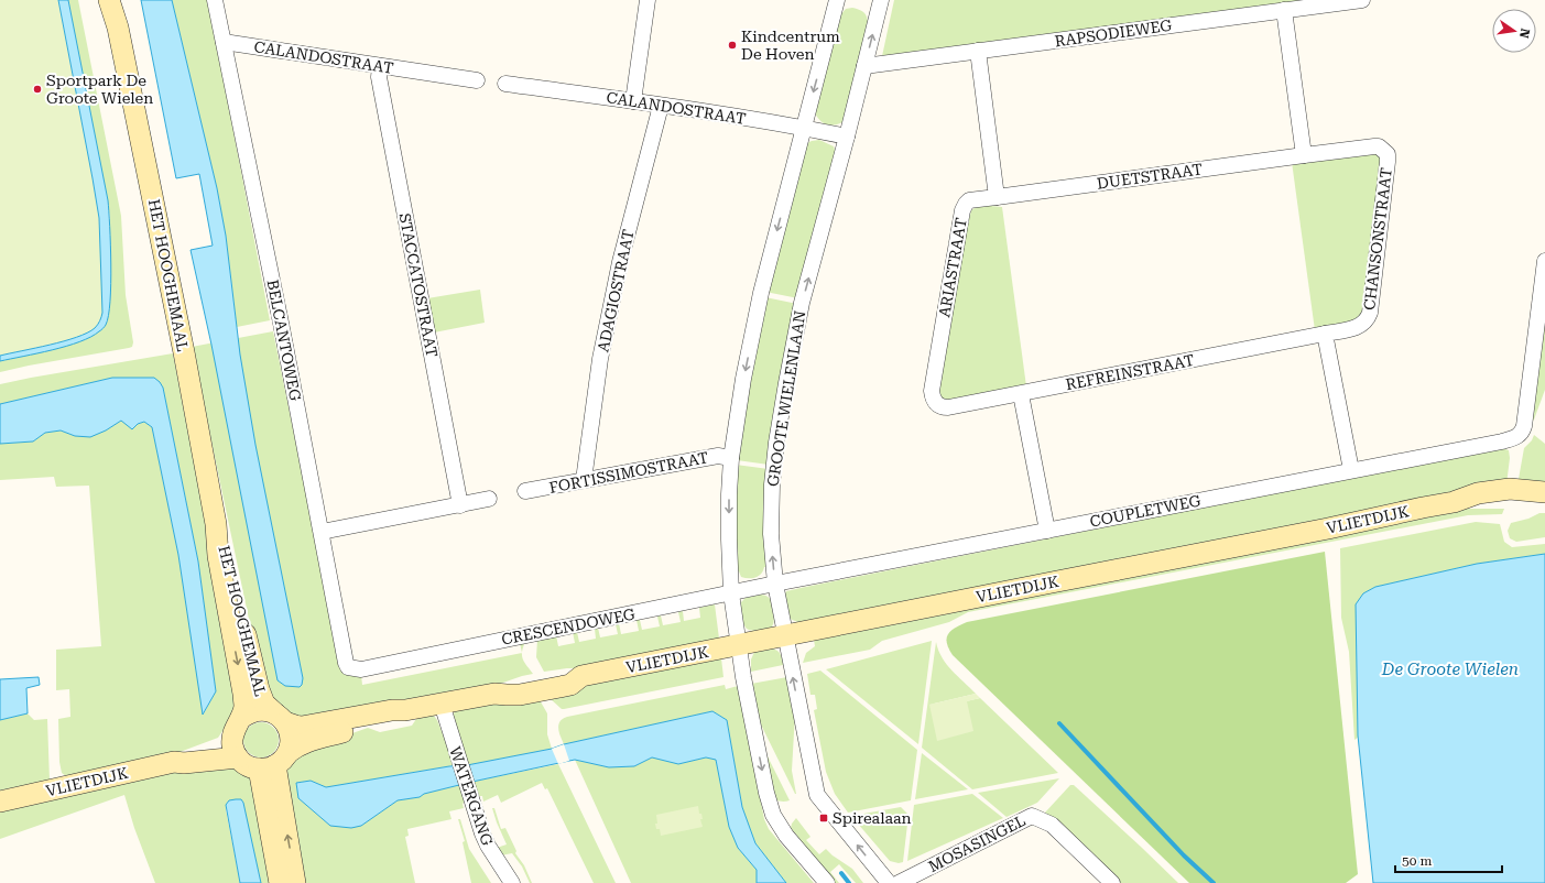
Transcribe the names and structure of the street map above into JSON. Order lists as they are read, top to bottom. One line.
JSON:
{"streets":{"street":["RAPSODIEWEG","CALANDOSTRAAT","DUETSTRAAT","CHANSONSTRAAT","ARIASTRAAT","HET HOOGHEMAAL","STACCATOSTRAAT","ADAGIOSTRAAT","BELCANTOWEG","REFREINSTRAAT","GROOTE WIELENLAAN","FORTISSIMOSTRAAT","COUPLETWEG","VLIETDIJK","CRESCENDOWEG","WATERGANG","MOSASINGEL"]},"crossings":[["RAPSODIEWEG","GROOTE WIELENLAAN"],["CALANDOSTRAAT","STACCATOSTRAAT"],["CALANDOSTRAAT","ADAGIOSTRAAT"],["CALANDOSTRAAT","BELCANTOWEG"],["CALANDOSTRAAT","GROOTE WIELENLAAN"],["DUETSTRAAT","CHANSONSTRAAT"],["DUETSTRAAT","ARIASTRAAT"],["CHANSONSTRAAT","REFREINSTRAAT"],["ARIASTRAAT","REFREINSTRAAT"],["HET HOOGHEMAAL","VLIETDIJK"],["ADAGIOSTRAAT","FORTISSIMOSTRAAT"],["BELCANTOWEG","CRESCENDOWEG"],["GROOTE WIELENLAAN","COUPLETWEG"],["GROOTE WIELENLAAN","VLIETDIJK"],["GROOTE WIELENLAAN","CRESCENDOWEG"],["COUPLETWEG","CRESCENDOWEG"],["VLIETDIJK","WATERGANG"]],"water":["De Groote Wielen"],"places":{"other":["Kindcentrum De Hoven","Sportpark De Groote Wielen"],"transit":["Spirealaan"]},"scale_bar":"50 m","north":"right"}
